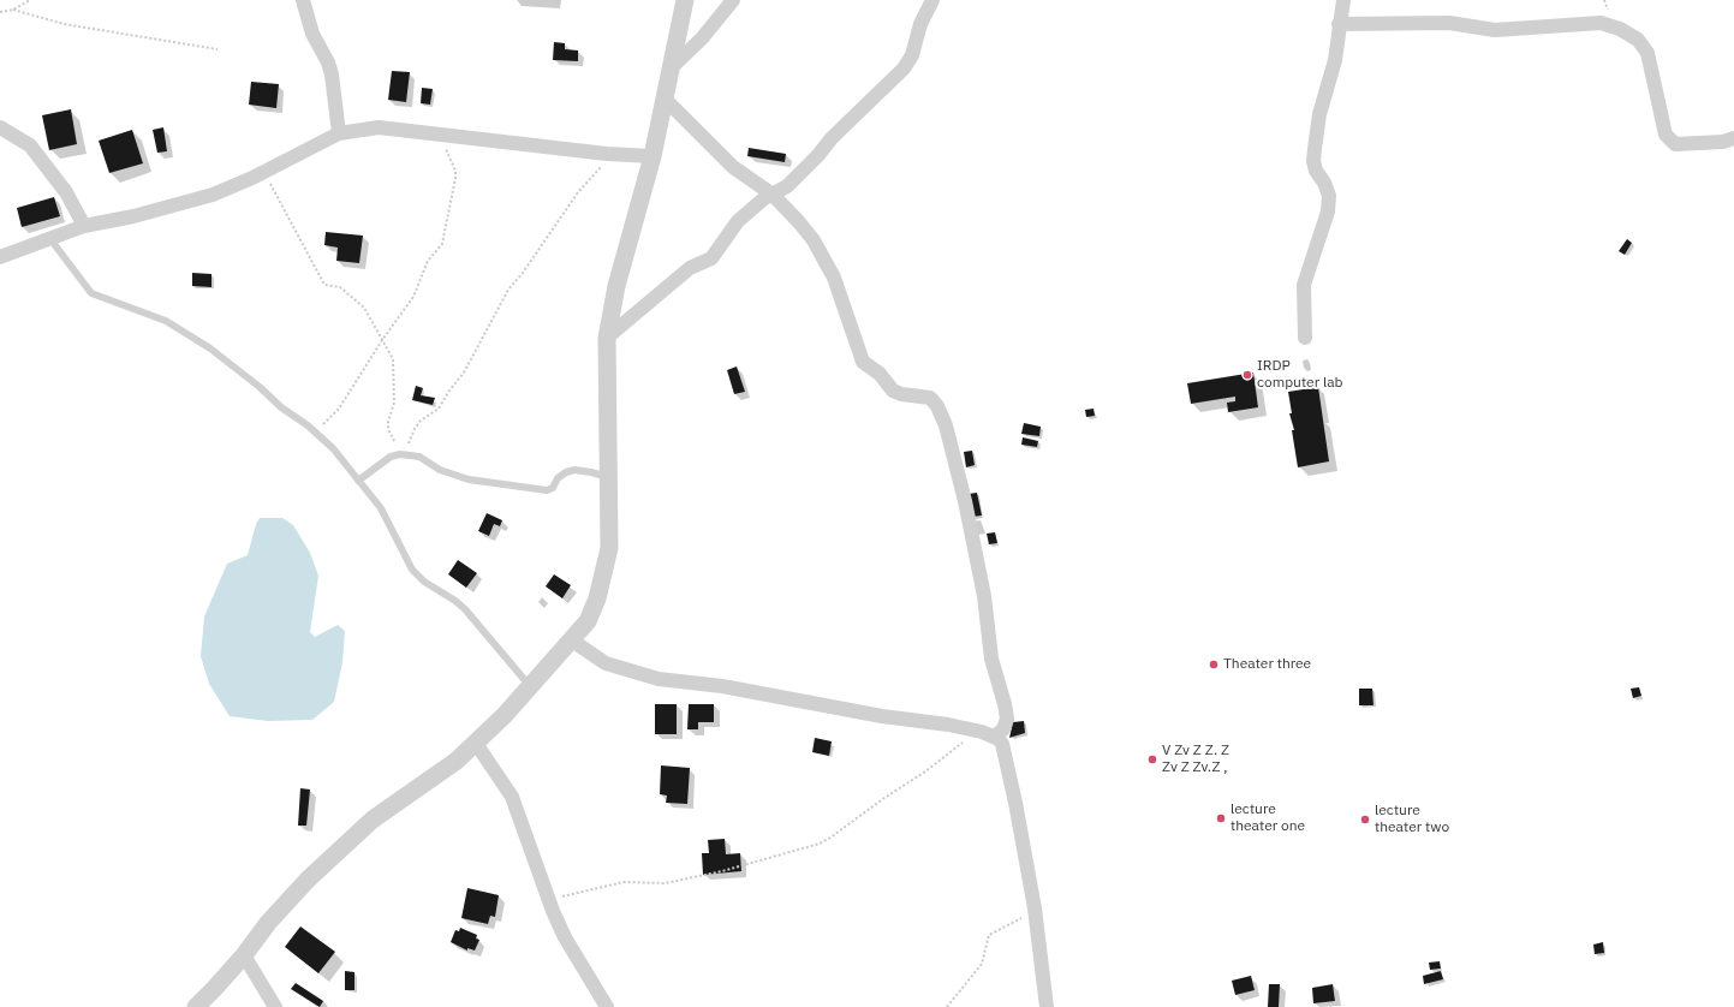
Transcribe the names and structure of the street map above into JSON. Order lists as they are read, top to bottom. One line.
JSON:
{"places":["IRDP computer lab","Theater three","V Zv Z Z. Z Zv Z Zv.Z ,","lecture theater one","lecture theater two"]}
